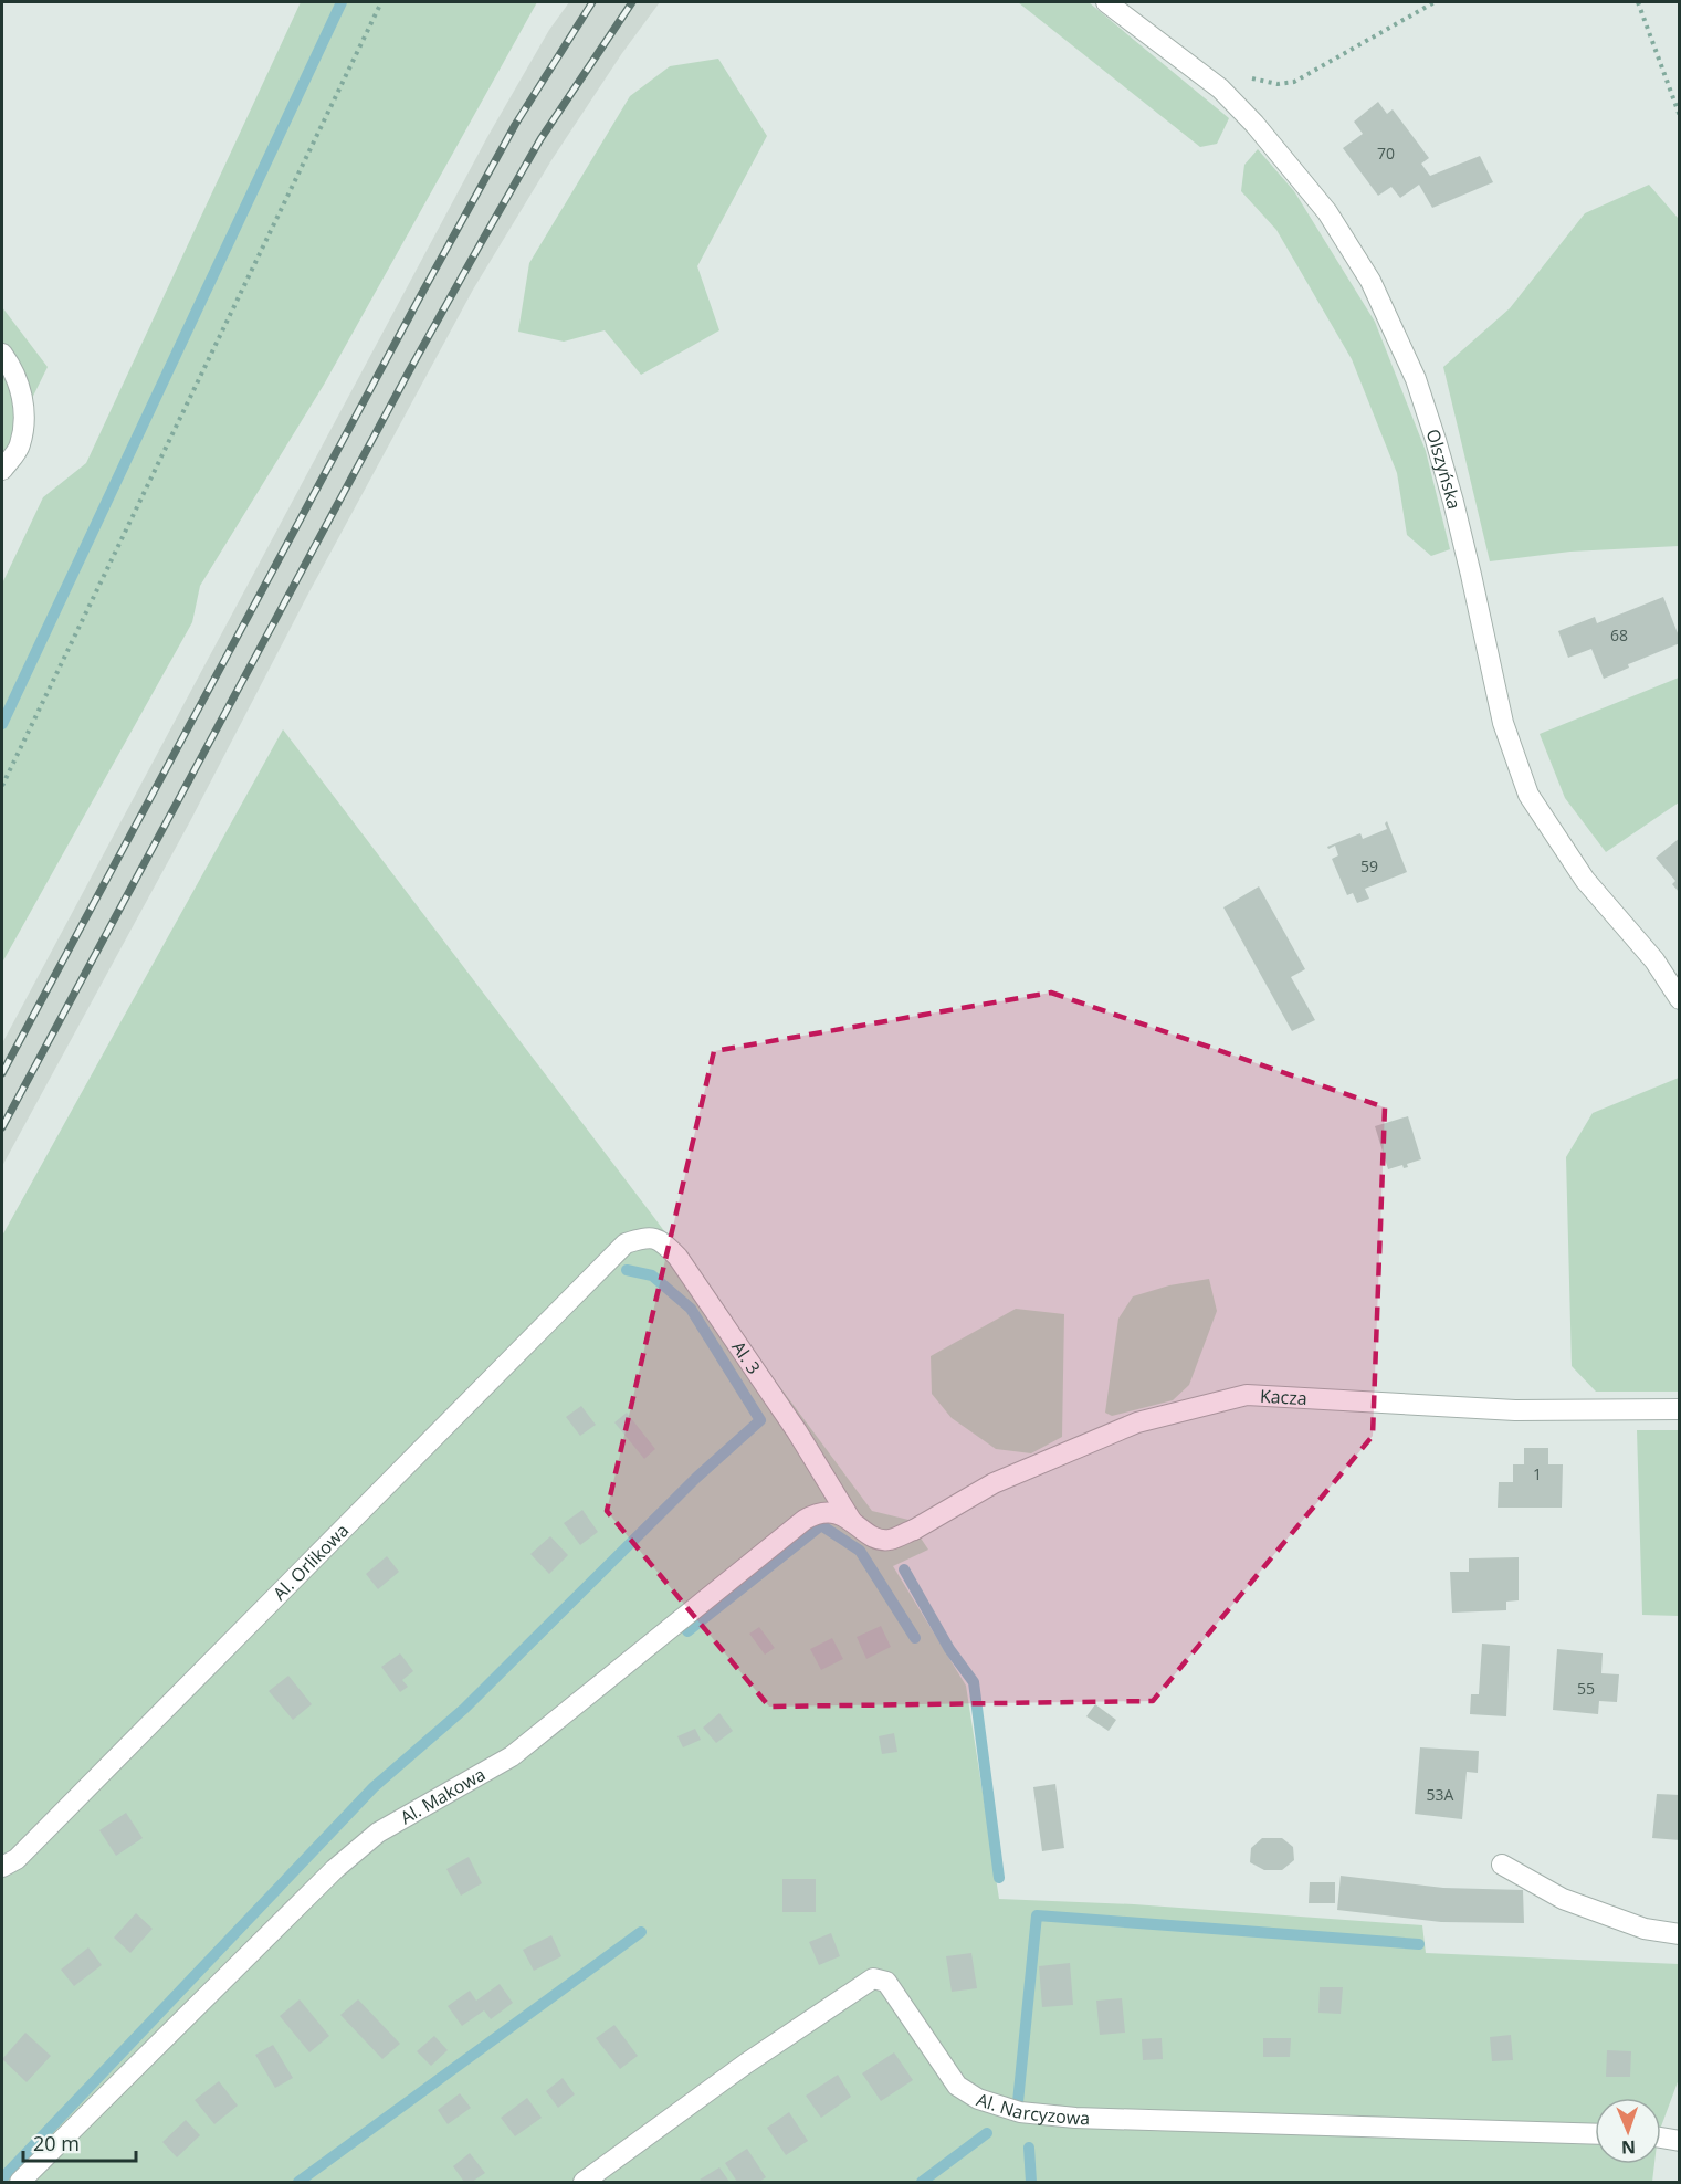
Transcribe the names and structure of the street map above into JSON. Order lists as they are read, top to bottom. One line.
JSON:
{"streets":{"street":["Olszyńska","Al. 3","Kacza","Al. Orlikowa","Al. Makowa","Al. Narcyzowa"]},"crossings":[["Al. 3","Al. Orlikowa"],["Al. 3","Al. Makowa"],["Kacza","Al. Makowa"]],"house_numbers":["70","68","59","1","55","53A"],"scale_bar":"20 m","north":"bottom"}
